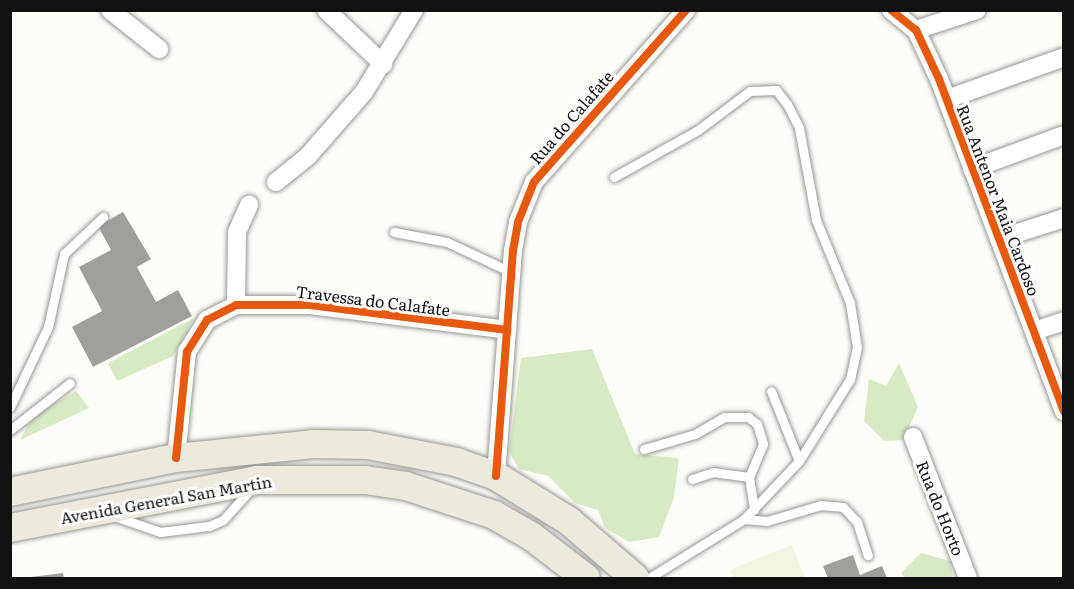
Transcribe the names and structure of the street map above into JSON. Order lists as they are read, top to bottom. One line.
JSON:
{"streets":{"main road":["Avenida General San Martin"],"street":["Rua do Calafate","Rua Antenor Maia Cardoso","Travessa do Calafate","Rua do Horto"]},"crossings":[["Rua do Calafate","Travessa do Calafate"],["Rua do Calafate","Avenida General San Martin"]]}
